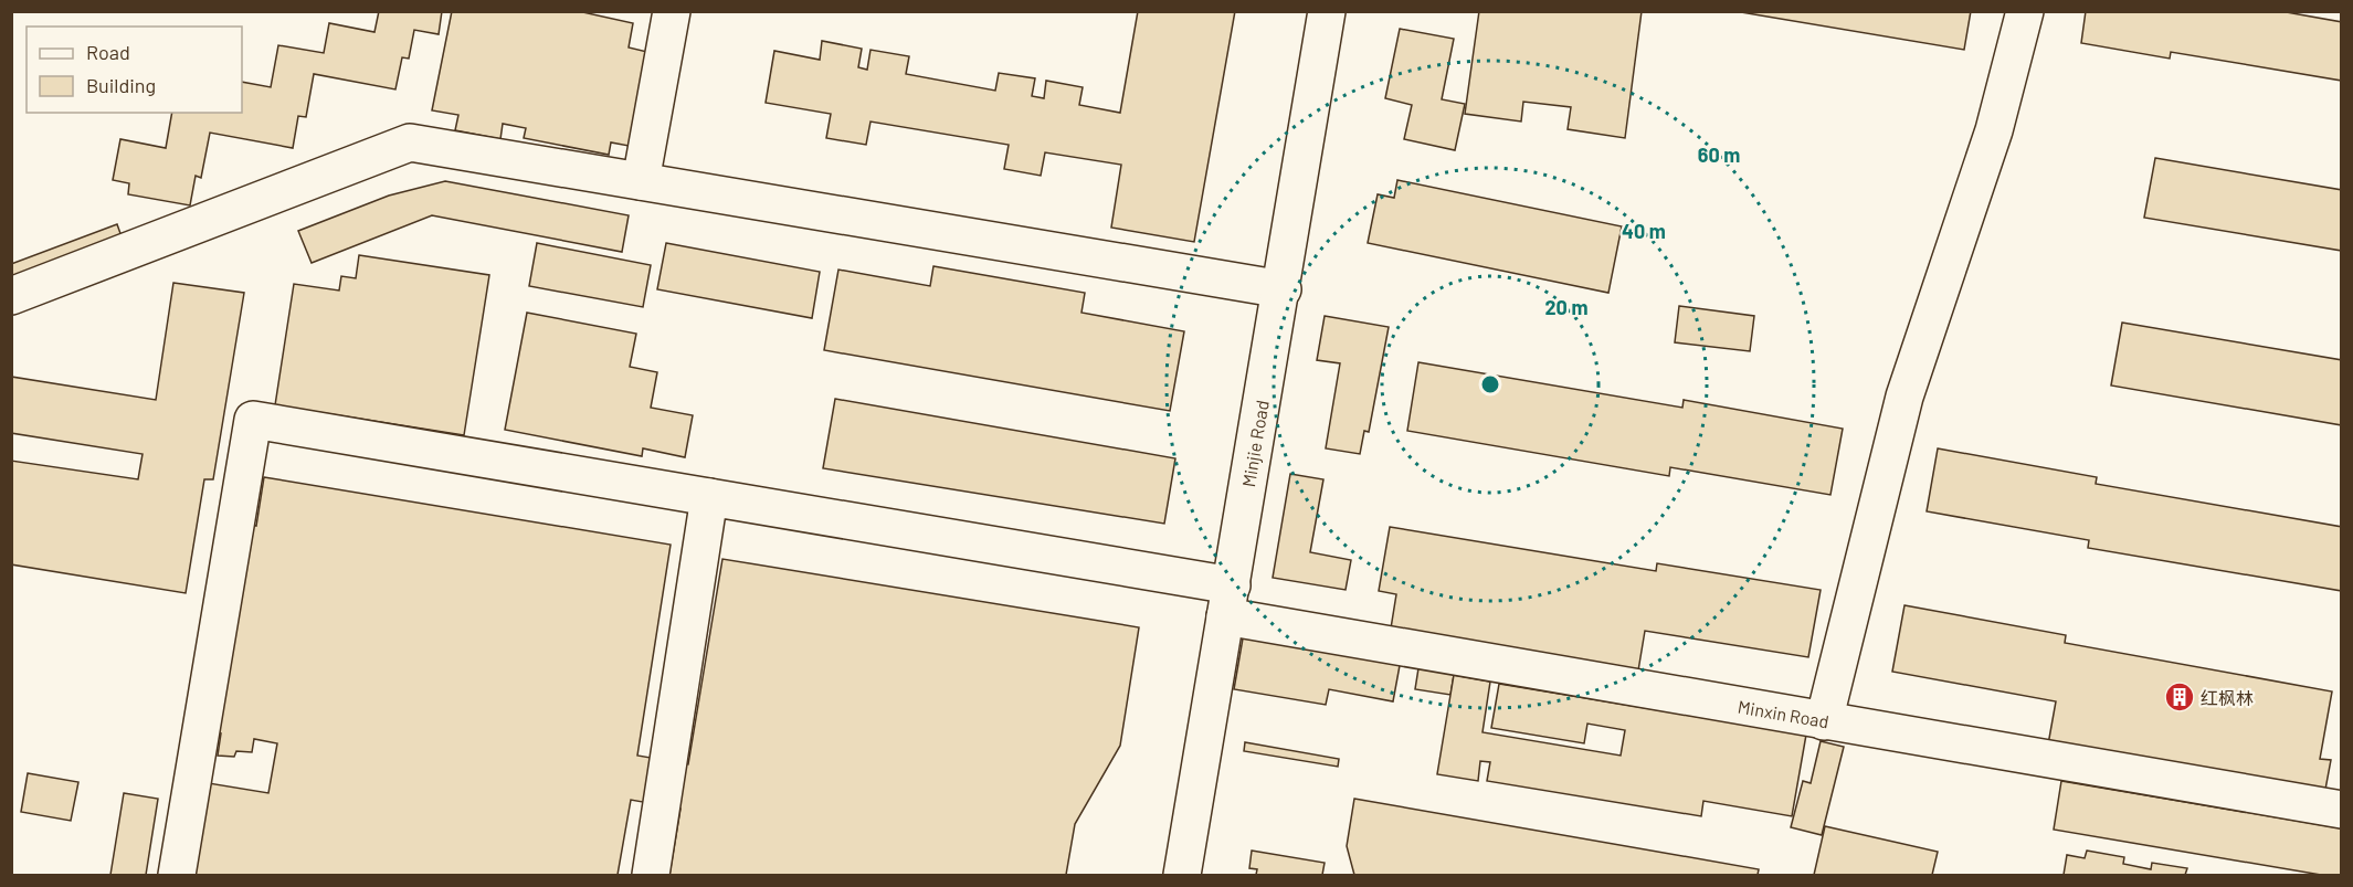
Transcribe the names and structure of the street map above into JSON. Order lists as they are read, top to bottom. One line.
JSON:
{"streets":{"street":["Minjie Road","Minxin Road"]},"crossings":[["Minjie Road","Minxin Road"]],"places":{"building":["红枫林"]},"legend":["Road","Building"],"rings":["60 m","40 m","20 m"]}
